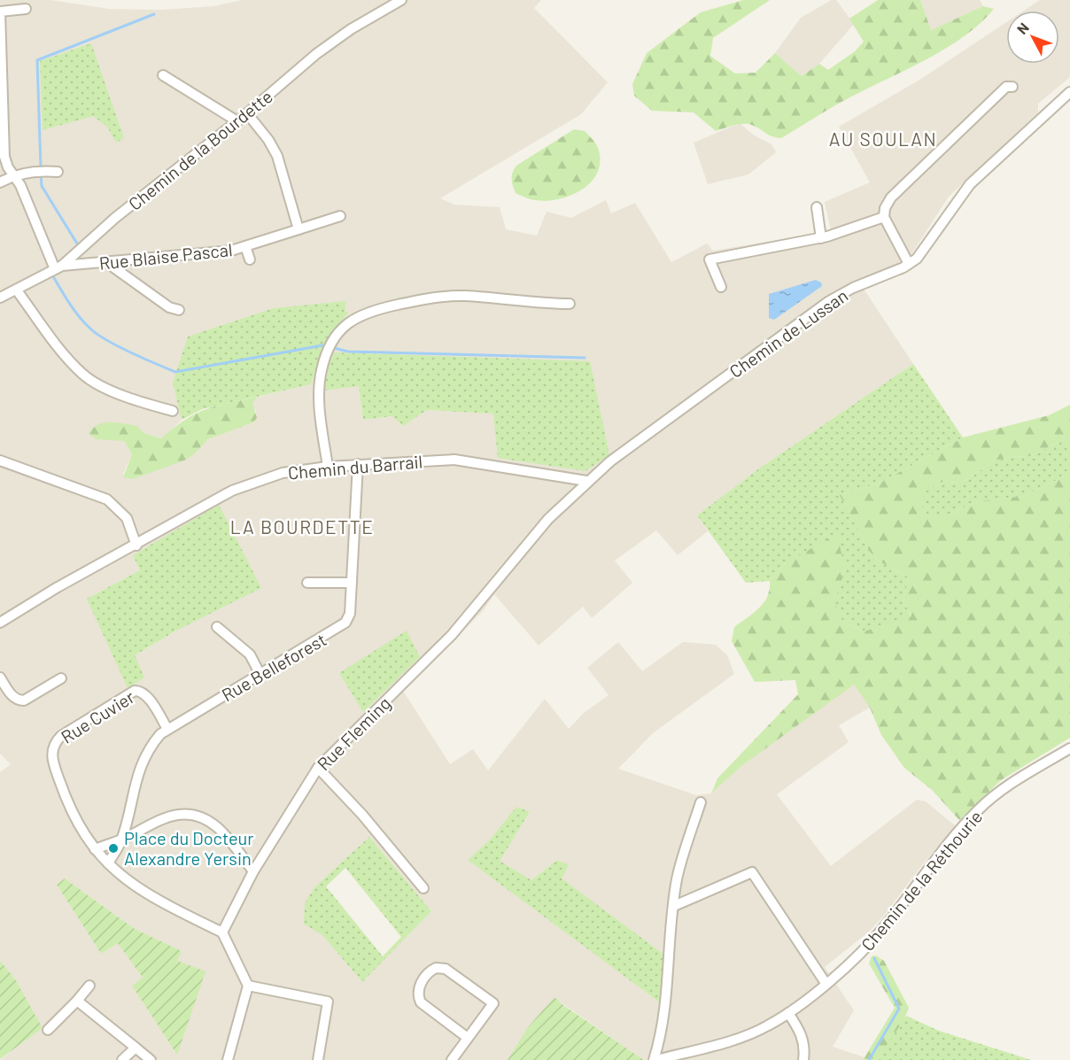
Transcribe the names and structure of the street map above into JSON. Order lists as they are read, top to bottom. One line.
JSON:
{"streets":{"street":["Chemin de la Bourdette","Rue Blaise Pascal","Chemin de Lussan","Chemin du Barrail","Rue Belleforest","Rue Cuvier","Rue Fleming","Chemin de la Réthourie"]},"crossings":[["Chemin de la Bourdette","Rue Blaise Pascal"],["Chemin de Lussan","Chemin du Barrail"],["Chemin de Lussan","Rue Fleming"],["Chemin du Barrail","Rue Belleforest"],["Chemin du Barrail","Rue Fleming"],["Rue Belleforest","Rue Cuvier"],["Rue Cuvier","Rue Fleming"]],"districts":["AU SOULAN","LA BOURDETTE"],"places":["Place du Docteur Alexandre Yersin"],"north":"top left"}
